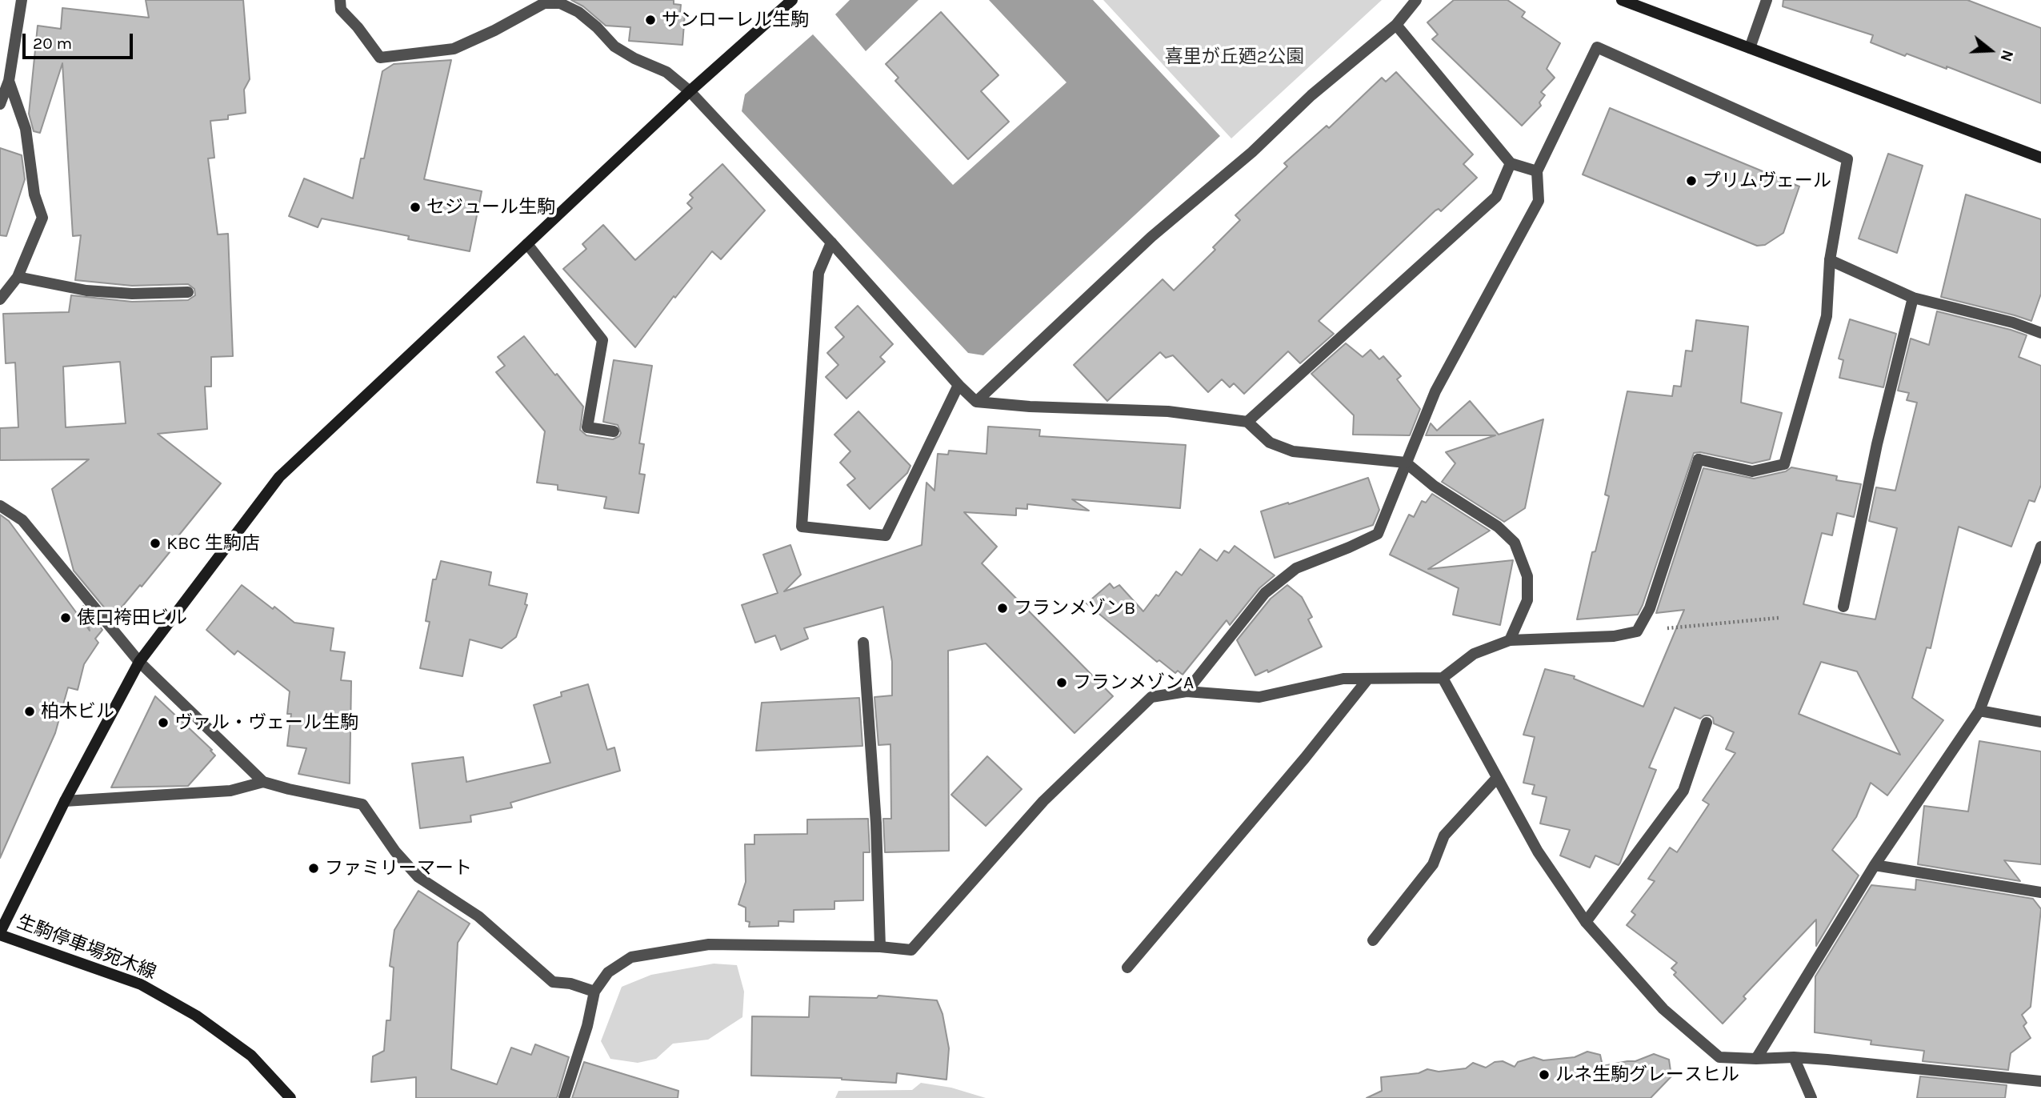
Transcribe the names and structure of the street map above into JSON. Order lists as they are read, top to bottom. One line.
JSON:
{"streets":{"street":["生駒停車場宛木線"]},"parks":["喜里が丘廼2公園"],"places":["サンローレル生駒","プリムヴェール","セジュール生駒","KBC 生駒店","フランメゾンB","俵口袴田ビル","フランメゾンA","柏木ビル","ヴァル・ヴェール生駒","ファミリーマート","ルネ生駒グレースヒル"],"scale_bar":"20 m","north":"right"}
